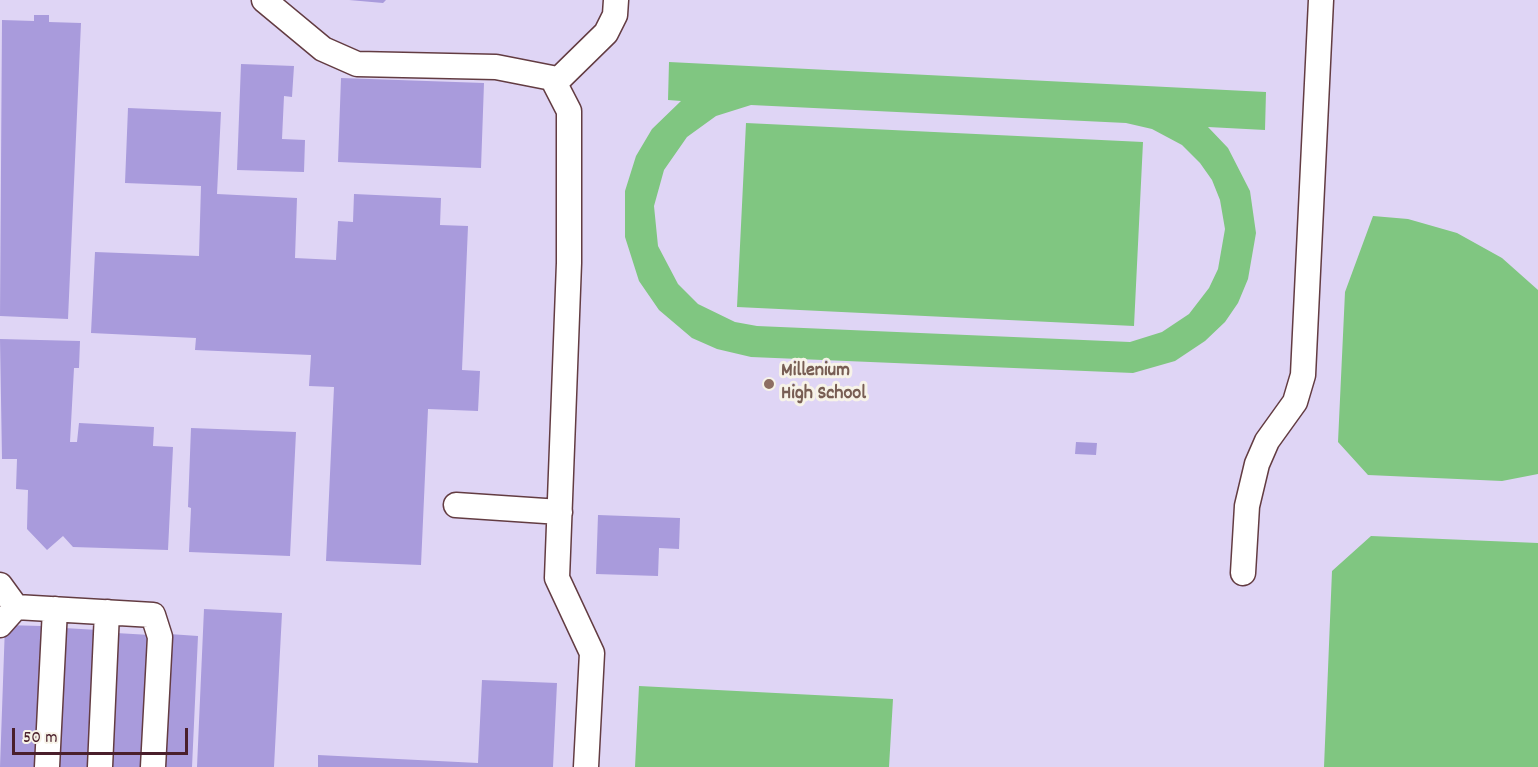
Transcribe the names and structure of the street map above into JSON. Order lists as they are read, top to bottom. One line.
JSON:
{"places":["Millenium High School"],"scale_bar":"50 m"}
